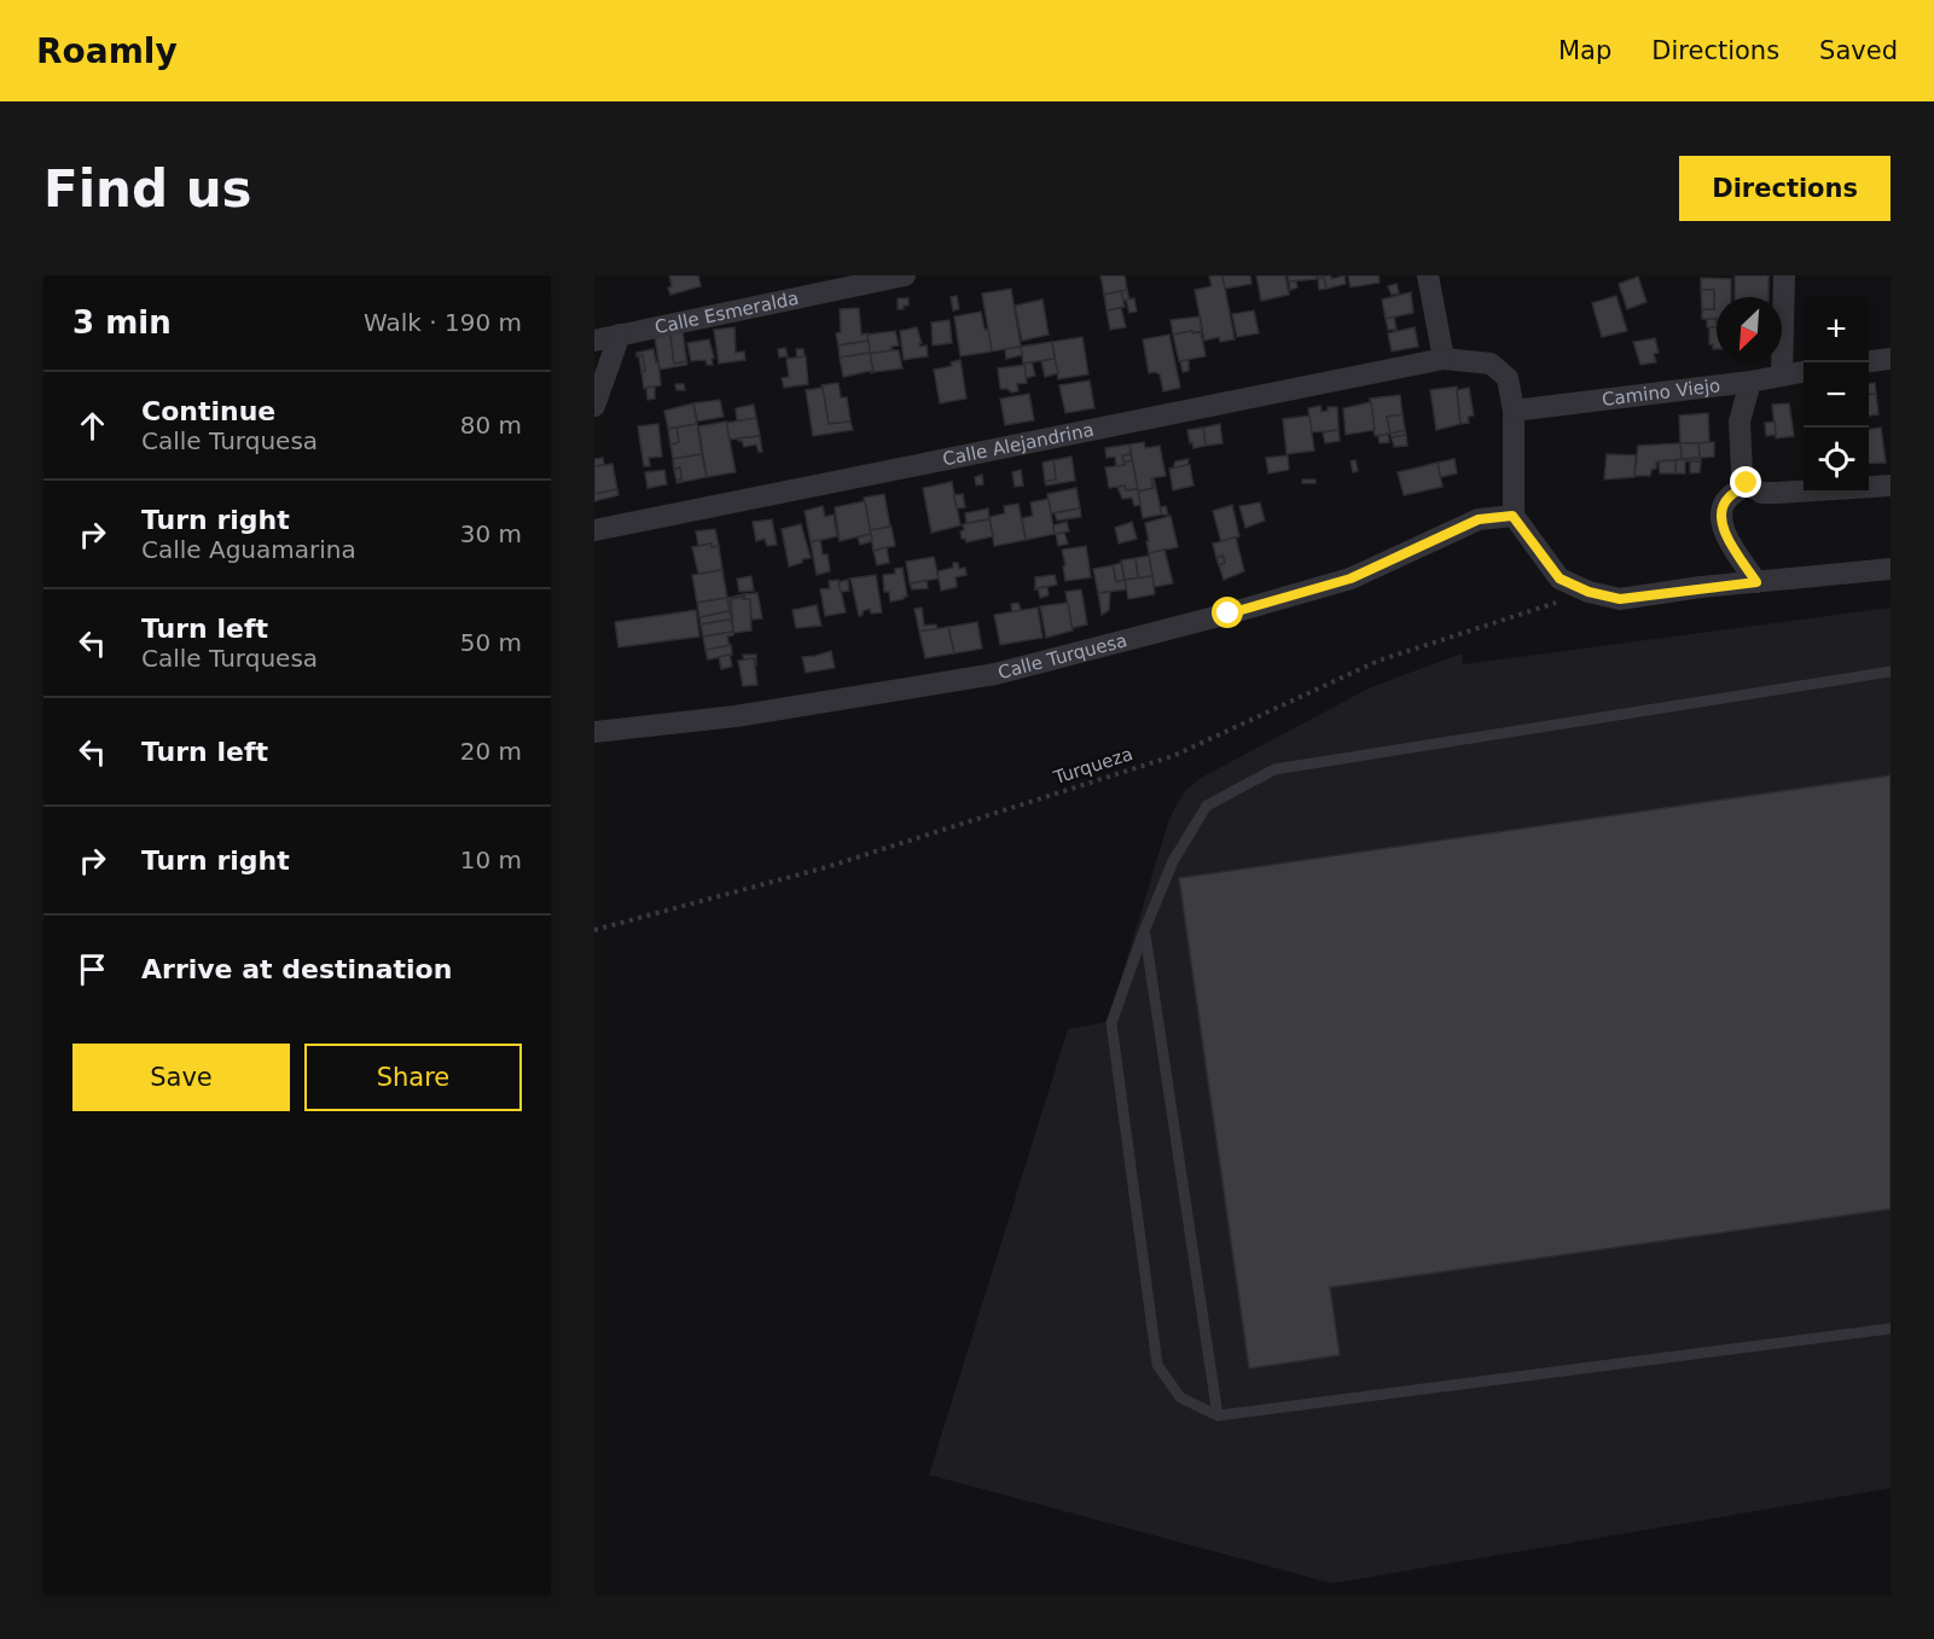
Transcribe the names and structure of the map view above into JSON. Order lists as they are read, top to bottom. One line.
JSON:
{"streets":{"street":["Calle Esmeralda","Camino Viejo","Calle Alejandrina","Calle Turquesa"],"path":["Turqueza"]},"crossings":[["Camino Viejo","Calle Alejandrina"],["Calle Alejandrina","Calle Turquesa"]],"north":"bottom left","page":{"header":"Roamly","nav":["Map","Directions","Saved"],"buttons":["Directions",["Save","Share"]],"title":"Find us","heading":["3 min","Walk · 190 m"],"map_buttons":["+","−"],"list":[["Continue","Calle Turquesa","80 m"],["Turn right","Calle Aguamarina","30 m"],["Turn left","Calle Turquesa","50 m"],["Turn left","20 m"],["Turn right","10 m"],"Arrive at destination"]}}
